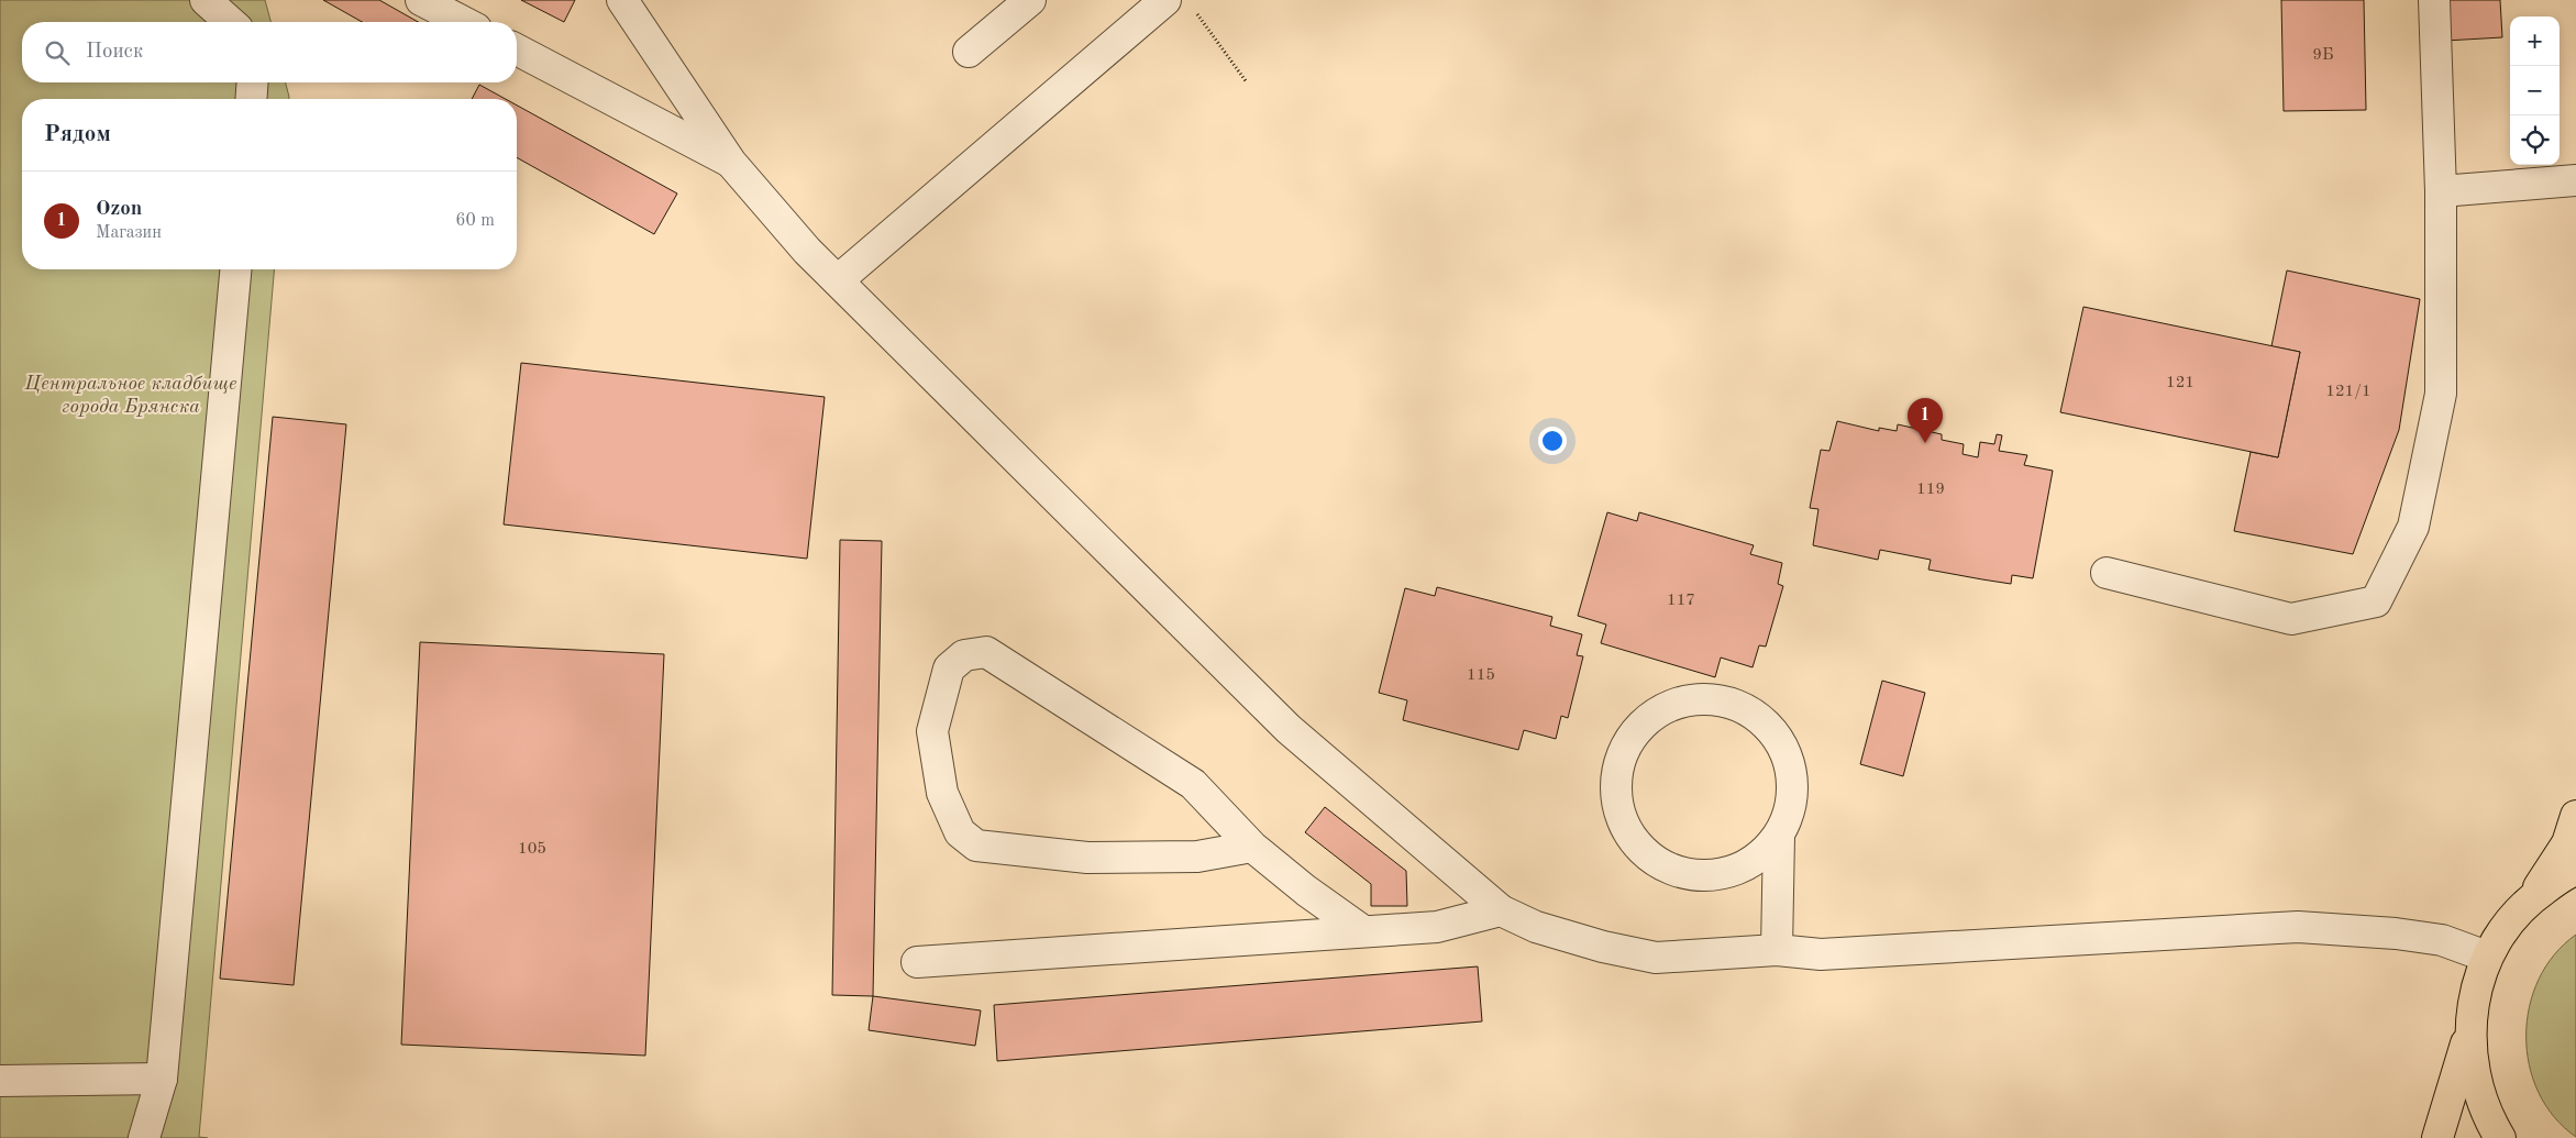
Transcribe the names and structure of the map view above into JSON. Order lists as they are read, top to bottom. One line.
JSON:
{"parks":["Центральное кладбище города Брянска"],"house_numbers":["9Б","121","121/1","119","117","115","105"],"page":{"map_buttons":["+","−"],"search":"Поиск","heading":"Рядом","list":[{"mark":"1","name":"Ozon","note":"Магазин","value":"60 m"}],"pins":"1"}}
